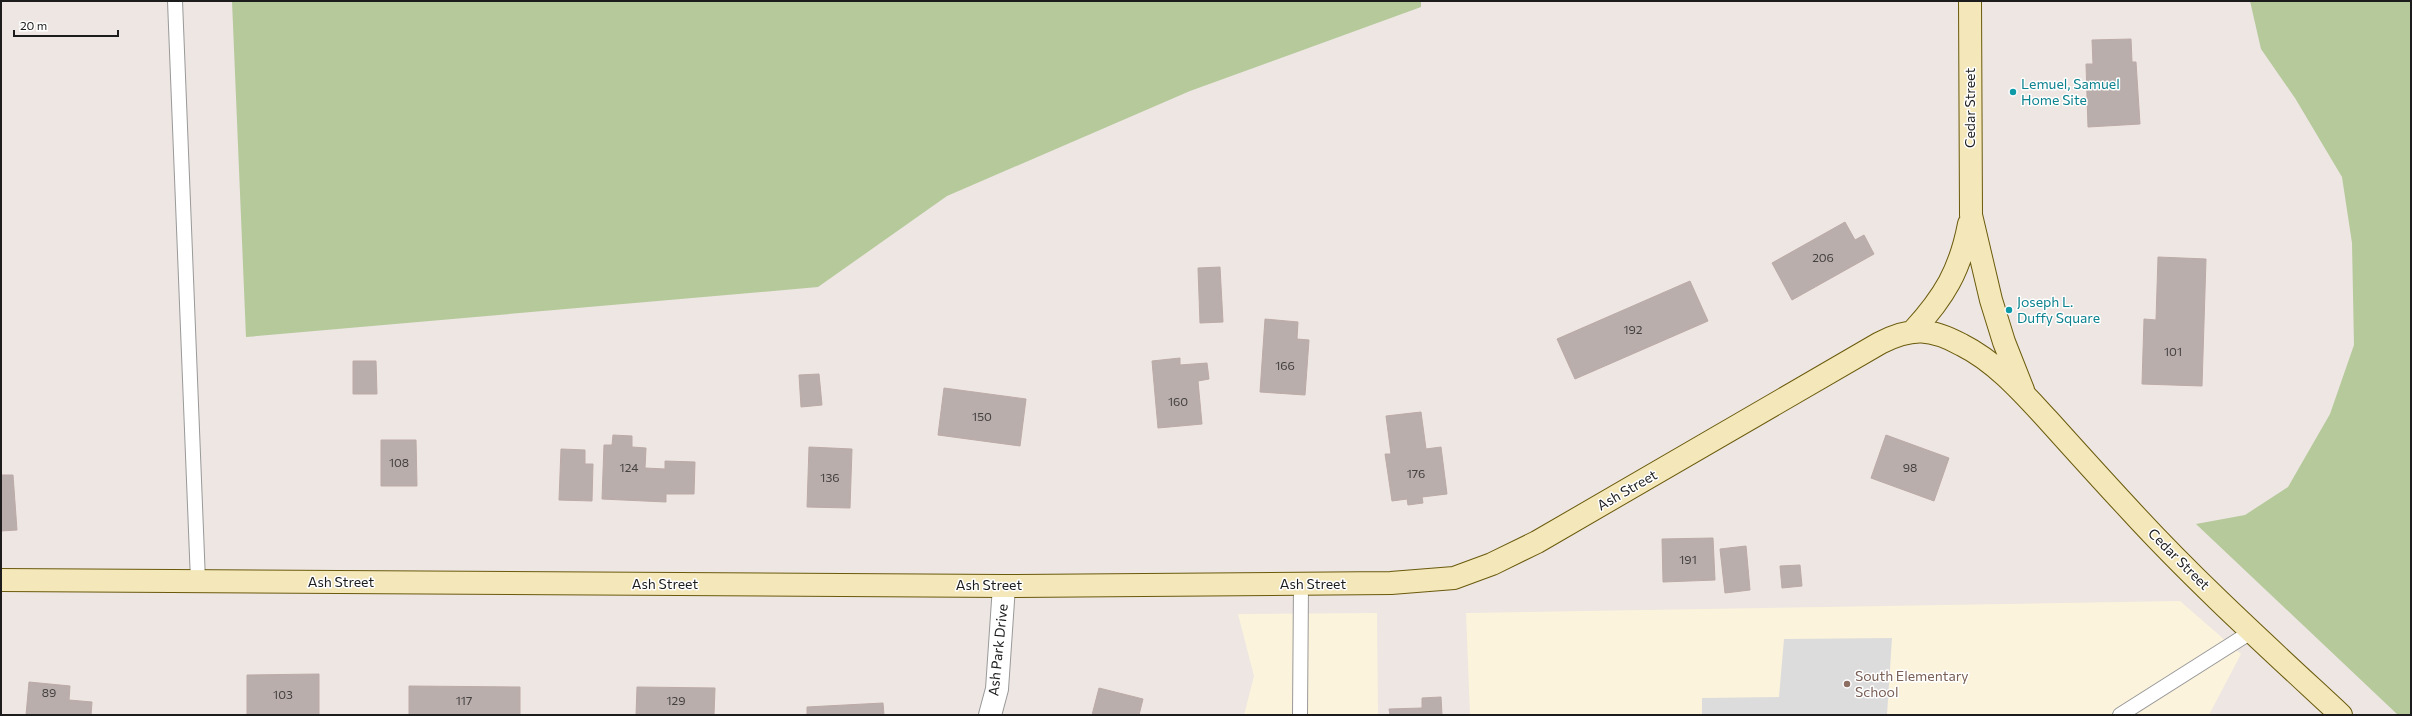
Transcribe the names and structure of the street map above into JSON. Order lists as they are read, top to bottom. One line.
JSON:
{"streets":{"street":["Cedar Street","Ash Street","Ash Park Drive"]},"crossings":[["Cedar Street","Ash Street"],["Ash Street","Ash Park Drive"]],"places":["Lemuel, Samuel Home Site","Joseph L. Duffy Square","South Elementary School"],"house_numbers":["206","192","101","166","160","150","108","124","98","176","136","191","89","103","117","129"],"scale_bar":"20 m"}
